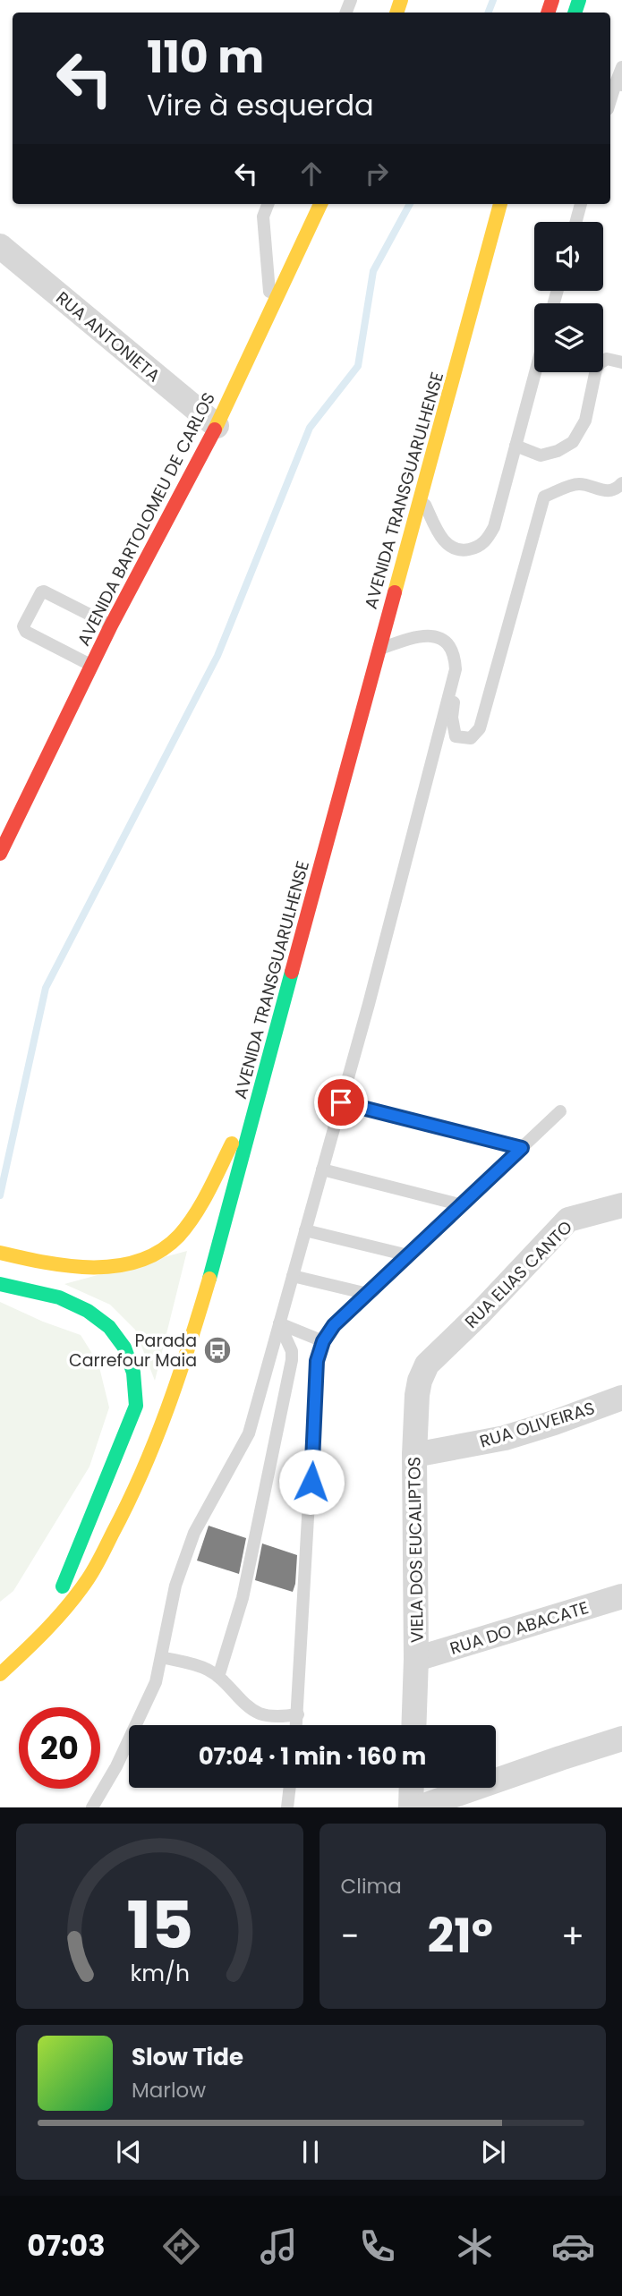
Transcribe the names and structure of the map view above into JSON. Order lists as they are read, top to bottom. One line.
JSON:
{"streets":{"main road":["AVENIDA TRANSGUARULHENSE","AVENIDA BARTOLOMEU DE CARLOS"],"street":["RUA ANTONIETA","RUA ELIAS CANTO","RUA OLIVEIRAS","VIELA DOS EUCALIPTOS","RUA DO ABACATE"]},"crossings":[["RUA ANTONIETA","AVENIDA BARTOLOMEU DE CARLOS"],["RUA ELIAS CANTO","VIELA DOS EUCALIPTOS"],["RUA OLIVEIRAS","VIELA DOS EUCALIPTOS"],["VIELA DOS EUCALIPTOS","RUA DO ABACATE"]],"places":{"bus stop":["Parada Carrefour Maia"]},"page":{"turn":["110 m","Vire à esquerda"],"limit":"20","trip":"07:04 · 1 min · 160 m","tile":"Clima","heat":["−","21°","+"],"song":["Slow Tide","Marlow"],"tabs":"07:03","gauge":["15","km/h"]}}
